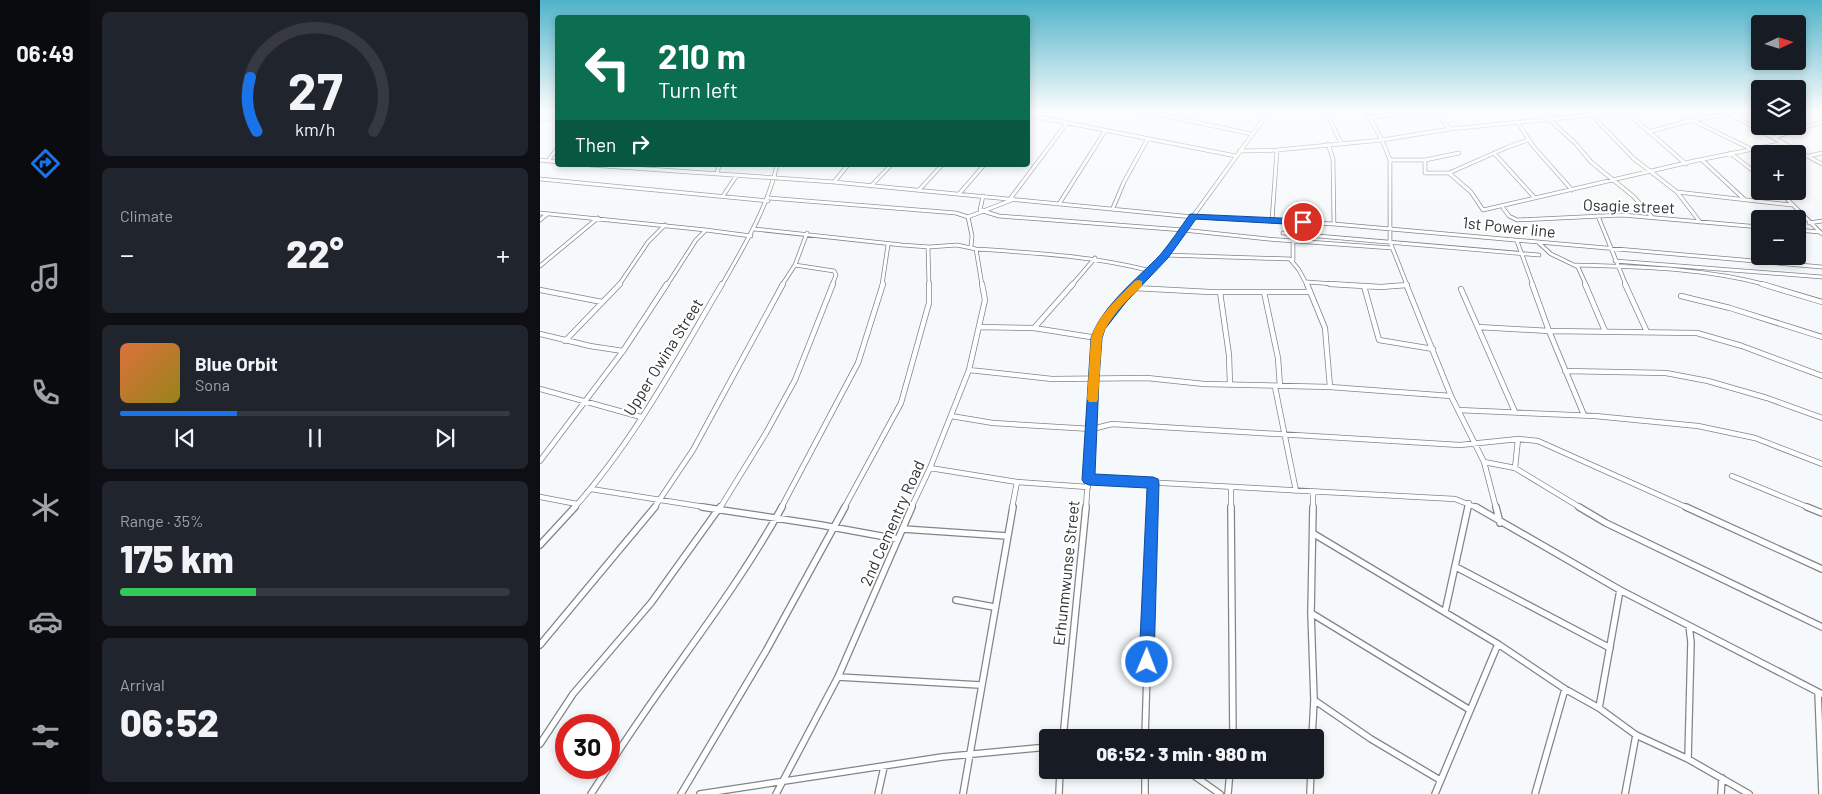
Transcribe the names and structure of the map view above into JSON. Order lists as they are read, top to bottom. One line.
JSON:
{"streets":{"street":["Osagie street","1st Power line","Upper Owina Street","2nd Cementry Road","Erhunmwunse Street"]},"crossings":[["1st Power line","Upper Owina Street"],["1st Power line","Erhunmwunse Street"]],"north":"right","page":{"tabs":"06:49","map_buttons":["+","−"],"turn":["210 m","Turn left"],"then":"Then","tile":["Climate",["Range · 35%","175 km"],["Arrival","06:52"]],"heat":["−","22°","+"],"song":["Blue Orbit","Sona"],"limit":"30","trip":"06:52 · 3 min · 980 m","gauge":["27","km/h"]}}
